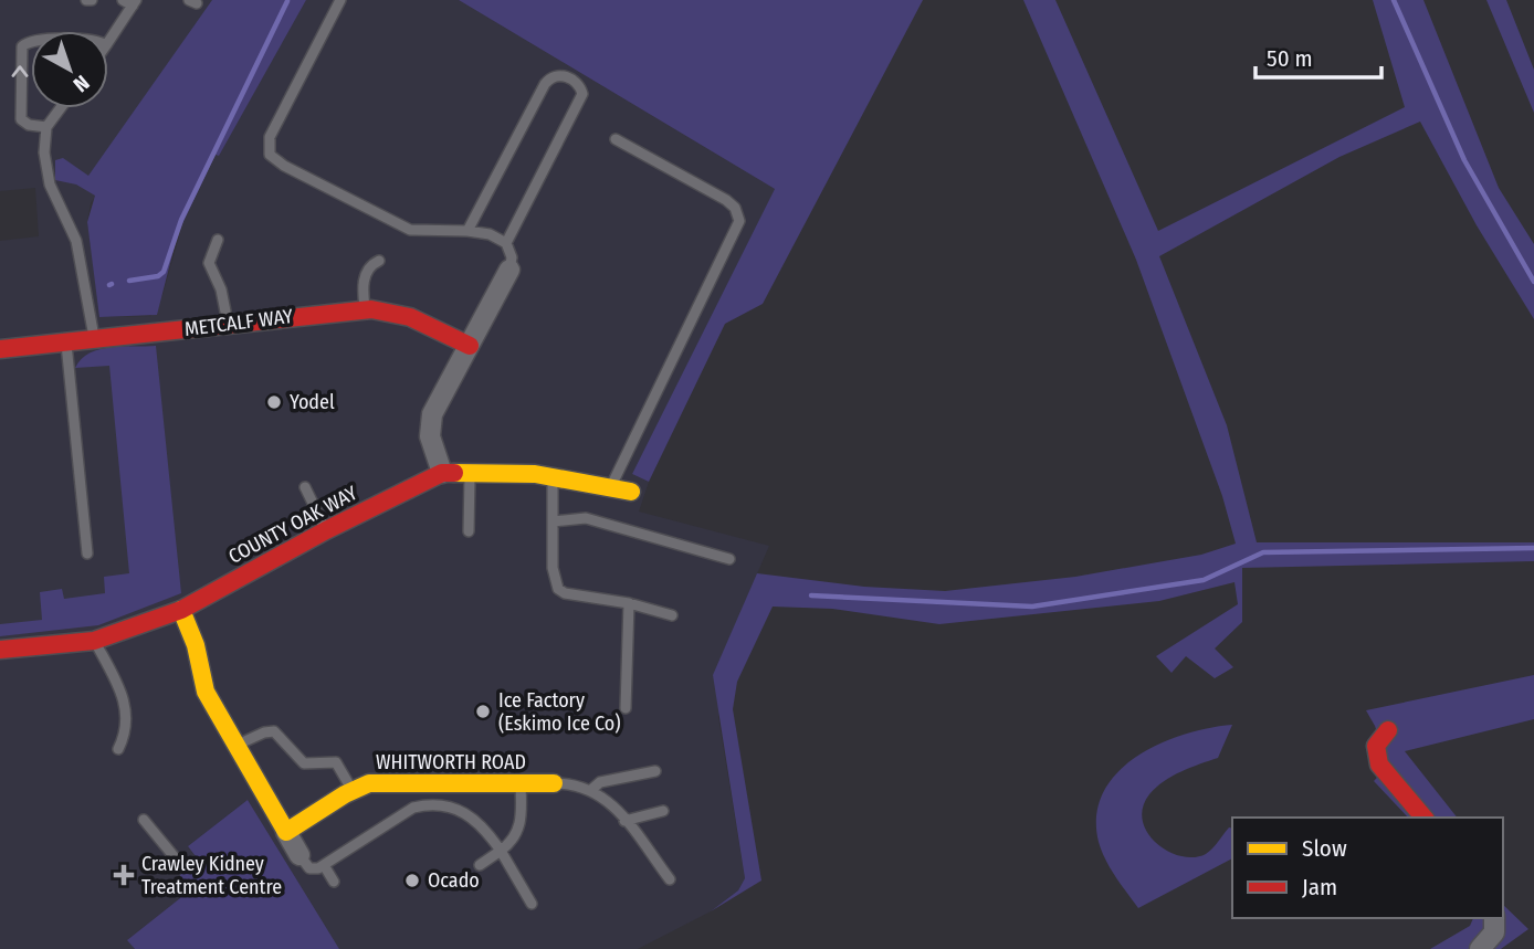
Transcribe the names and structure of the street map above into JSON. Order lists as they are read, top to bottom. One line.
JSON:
{"streets":{"street":["METCALF WAY","COUNTY OAK WAY","WHITWORTH ROAD"]},"places":{"other":["Yodel","Ice Factory (Eskimo Ice Co)","Ocado"],"health":["Crawley Kidney Treatment Centre"]},"legend":["Slow","Jam"],"scale_bar":"50 m","north":"bottom right"}
